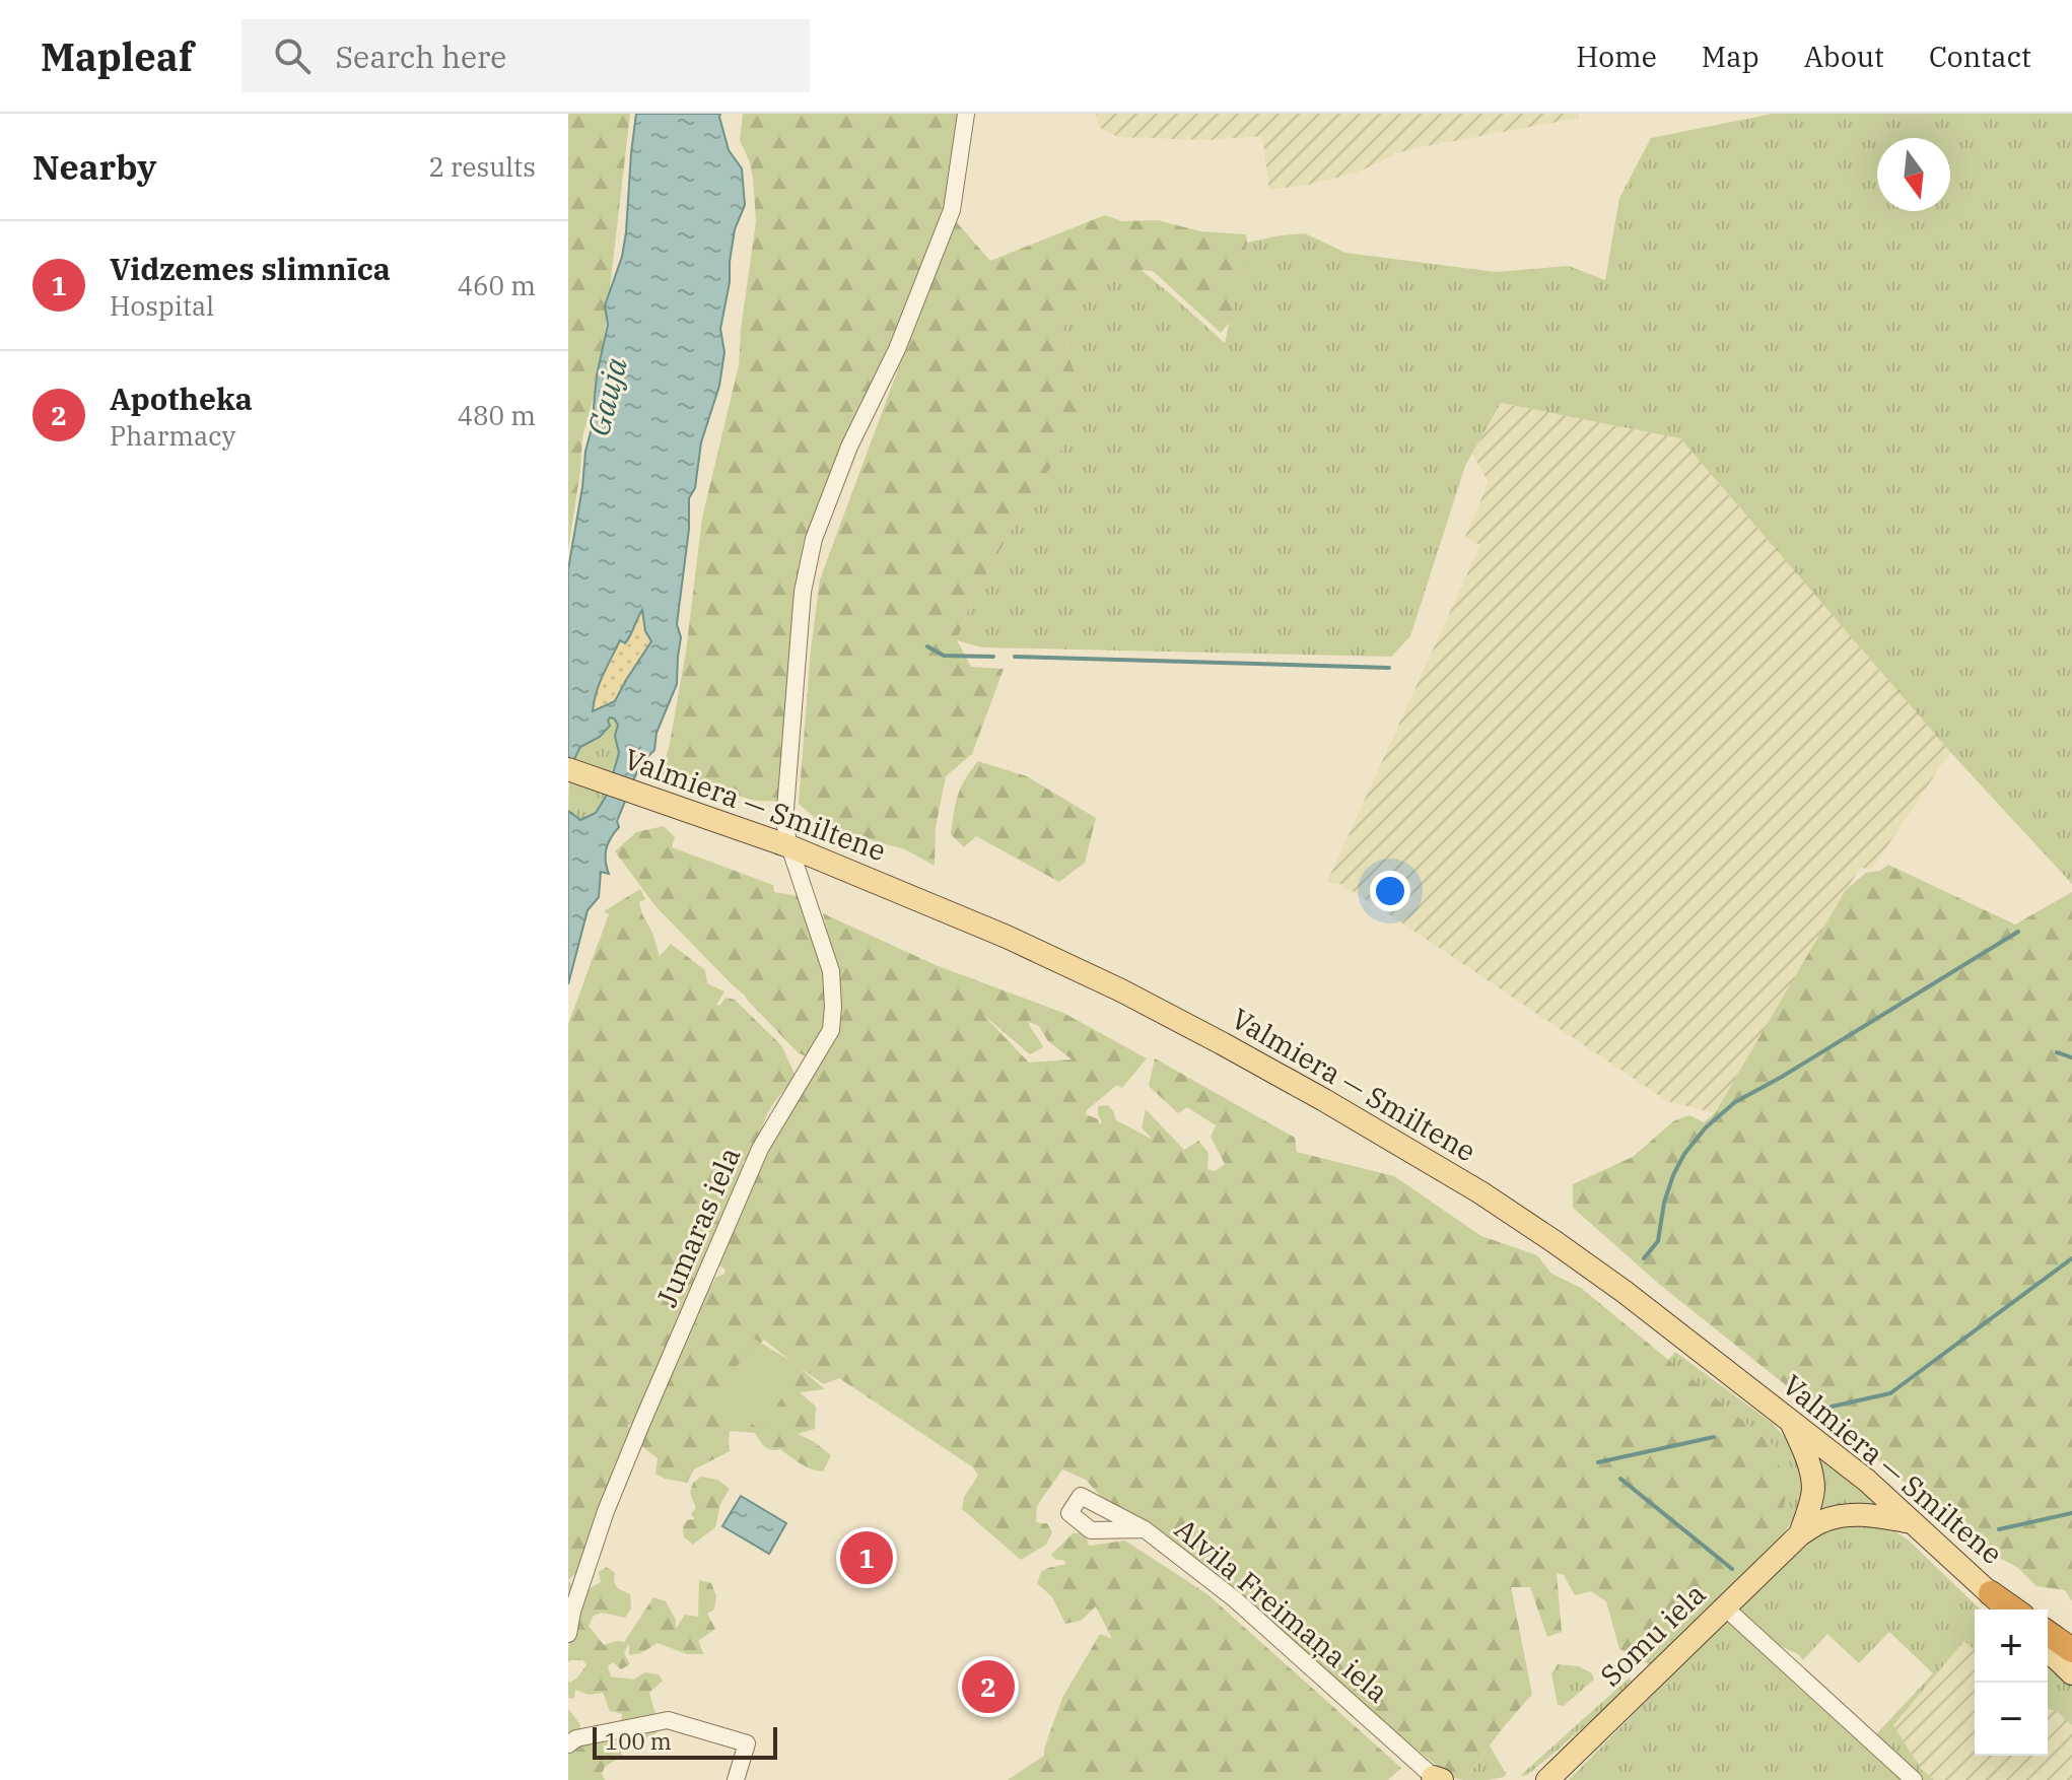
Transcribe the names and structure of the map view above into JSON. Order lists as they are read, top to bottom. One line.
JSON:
{"streets":{"main road":["Valmiera — Smiltene","Somu iela"],"street":["Jumaras iela","Alvila Freimaņa iela"]},"crossings":[["Valmiera — Smiltene","Jumaras iela"]],"water":["Gauja"],"scale_bar":"100 m","north":"bottom","page":{"header":"Mapleaf","search":"Search here","nav":["Home","Map","About","Contact"],"heading":["Nearby","2 results"],"list":[{"mark":"1","name":"Vidzemes slimnīca","note":"Hospital","value":"460 m"},{"mark":"2","name":"Apotheka","note":"Pharmacy","value":"480 m"}],"pins":["1","2"],"map_buttons":["+","−"],"scale":"100 m"}}
